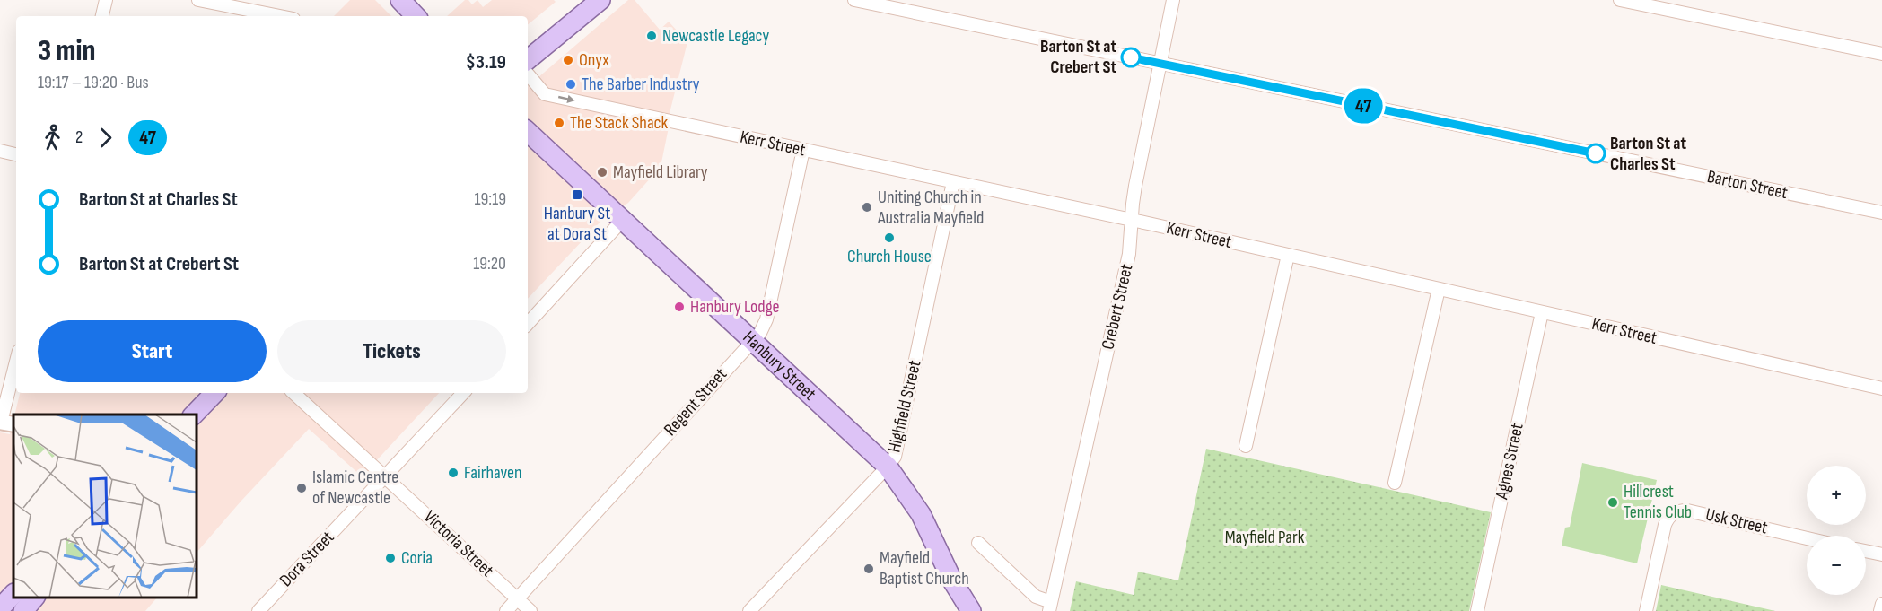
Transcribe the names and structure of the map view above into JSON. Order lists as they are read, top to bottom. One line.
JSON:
{"streets":{"main road":["Hanbury Street"],"street":["Kerr Street","Barton Street","Crebert Street","Regent Street","Highfield Street","Agnes Street","Usk Street","Victoria Street","Dora Street"]},"crossings":[["Kerr Street","Crebert Street"],["Kerr Street","Regent Street"],["Kerr Street","Highfield Street"],["Kerr Street","Agnes Street"],["Barton Street","Crebert Street"],["Hanbury Street","Regent Street"],["Hanbury Street","Highfield Street"],["Regent Street","Victoria Street"],["Victoria Street","Dora Street"]],"parks":["Mayfield Park"],"places":{"other":["Newcastle Legacy","Barton St at Crebert St","Onyx","The Barber Industry","The Stack Shack","Barton St at Charles St","Mayfield Library","Uniting Church in Australia Mayfield","Church House","Hanbury Lodge","Fairhaven","Islamic Centre of Newcastle","Hillcrest Tennis Club","Coria","Mayfield Baptist Church"],"transit":["Hanbury St at Dora St"]},"lines":["bus line 47"],"page":{"on_map":"47","heading":["3 min","19:17 – 19:20 · Bus","$3.19"],"legs":["2","47"],"list":[{"name":"Barton St at Charles St","value":"19:19"},{"name":"Barton St at Crebert St","value":"19:20"}],"buttons":["Start","Tickets"],"map_buttons":["+","−"]}}
